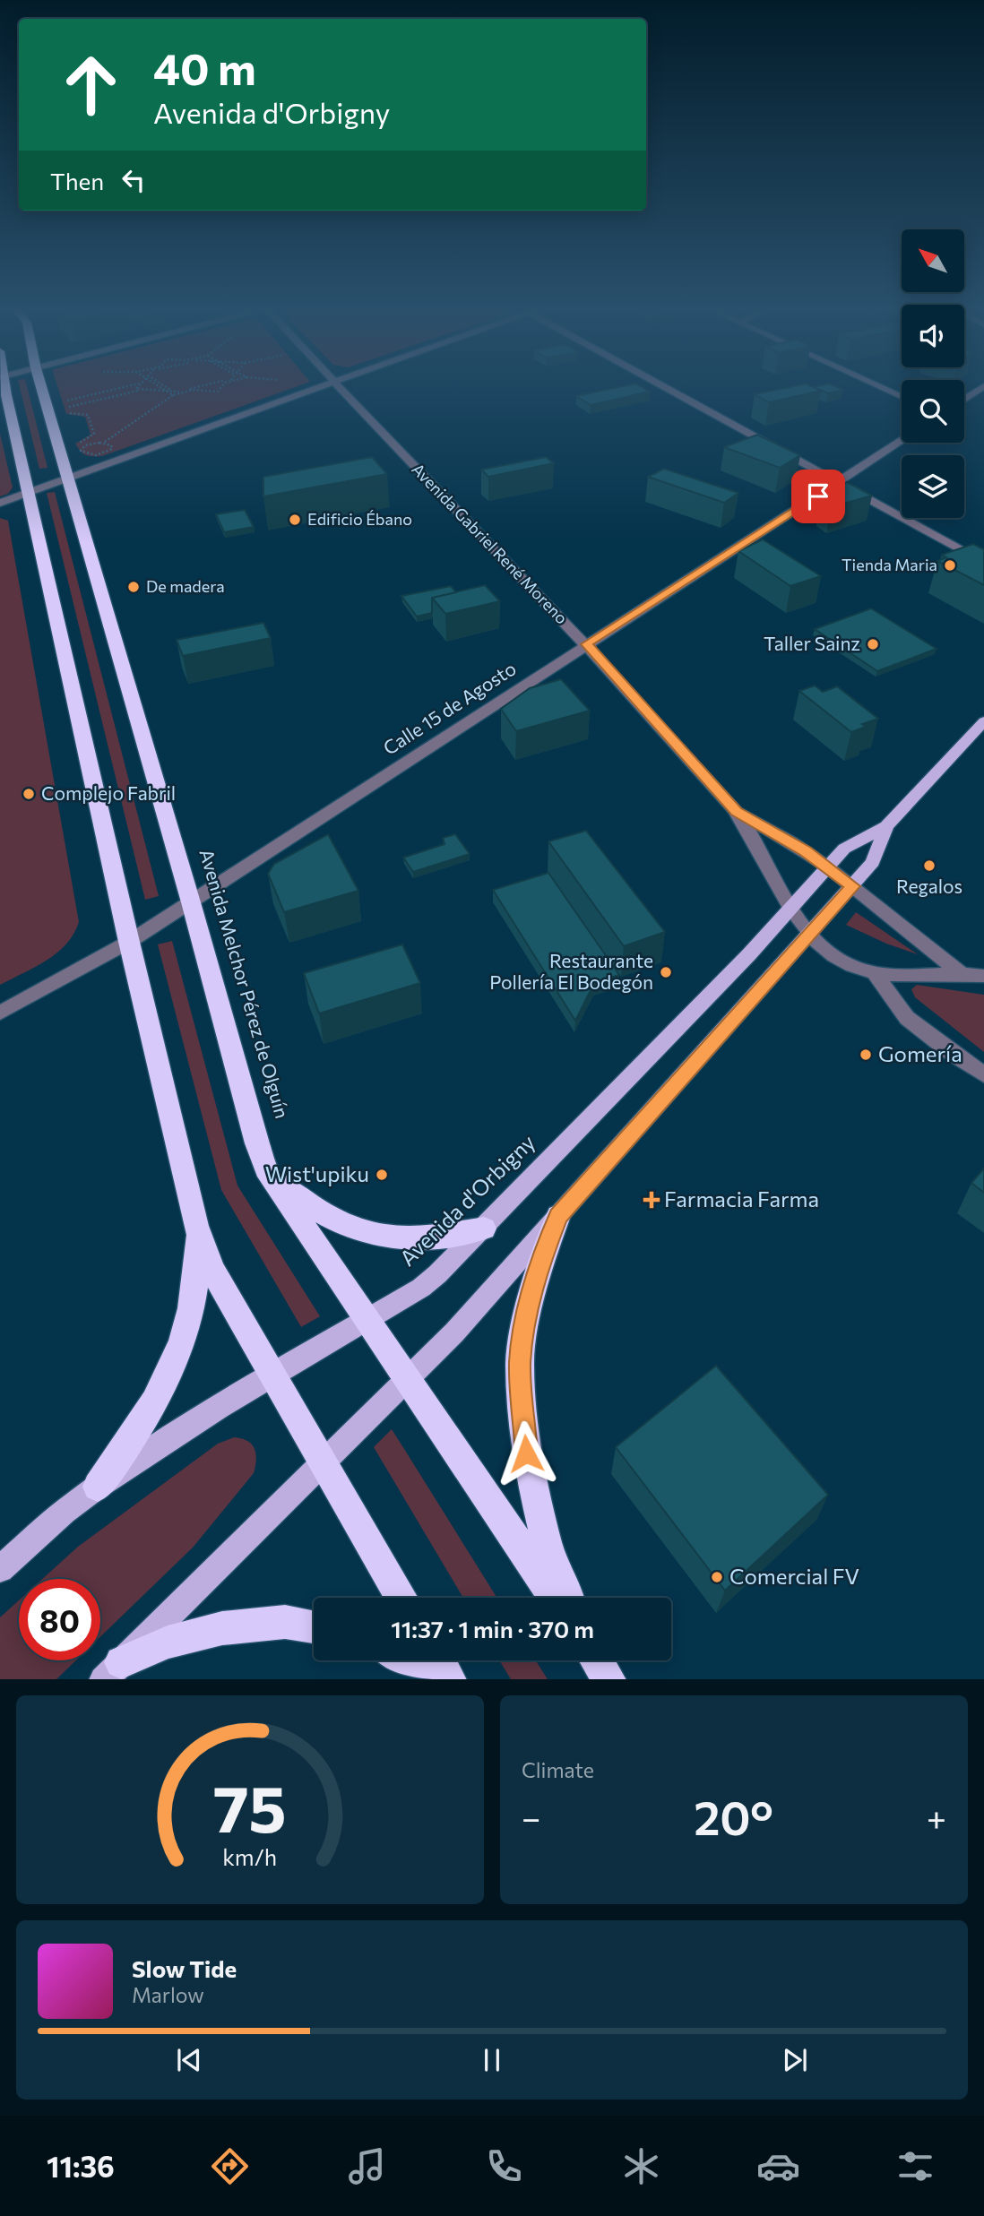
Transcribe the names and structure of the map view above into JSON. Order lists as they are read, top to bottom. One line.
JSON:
{"streets":{"highway":["Avenida Melchor Pérez de Olguín"],"main road":["Avenida d'Orbigny"],"street":["Avenida Gabriel René Moreno","Calle 15 de Agosto"]},"crossings":[["Avenida Gabriel René Moreno","Calle 15 de Agosto"],["Avenida Gabriel René Moreno","Avenida d'Orbigny"],["Calle 15 de Agosto","Avenida Melchor Pérez de Olguín"],["Avenida Melchor Pérez de Olguín","Avenida d'Orbigny"]],"places":{"other":["Edificio Ébano","Tienda Maria","De madera","Taller Sainz","Complejo Fabril","Regalos","Restaurante Pollería El Bodegón","Gomería","Wist'upiku","Comercial FV"],"health":["Farmacia Farma"]},"north":"top left","page":{"turn":["40 m","Avenida d'Orbigny"],"then":"Then","limit":"80","trip":"11:37 · 1 min · 370 m","tile":"Climate","heat":["−","20°","+"],"song":["Slow Tide","Marlow"],"tabs":"11:36","gauge":["75","km/h"]}}
